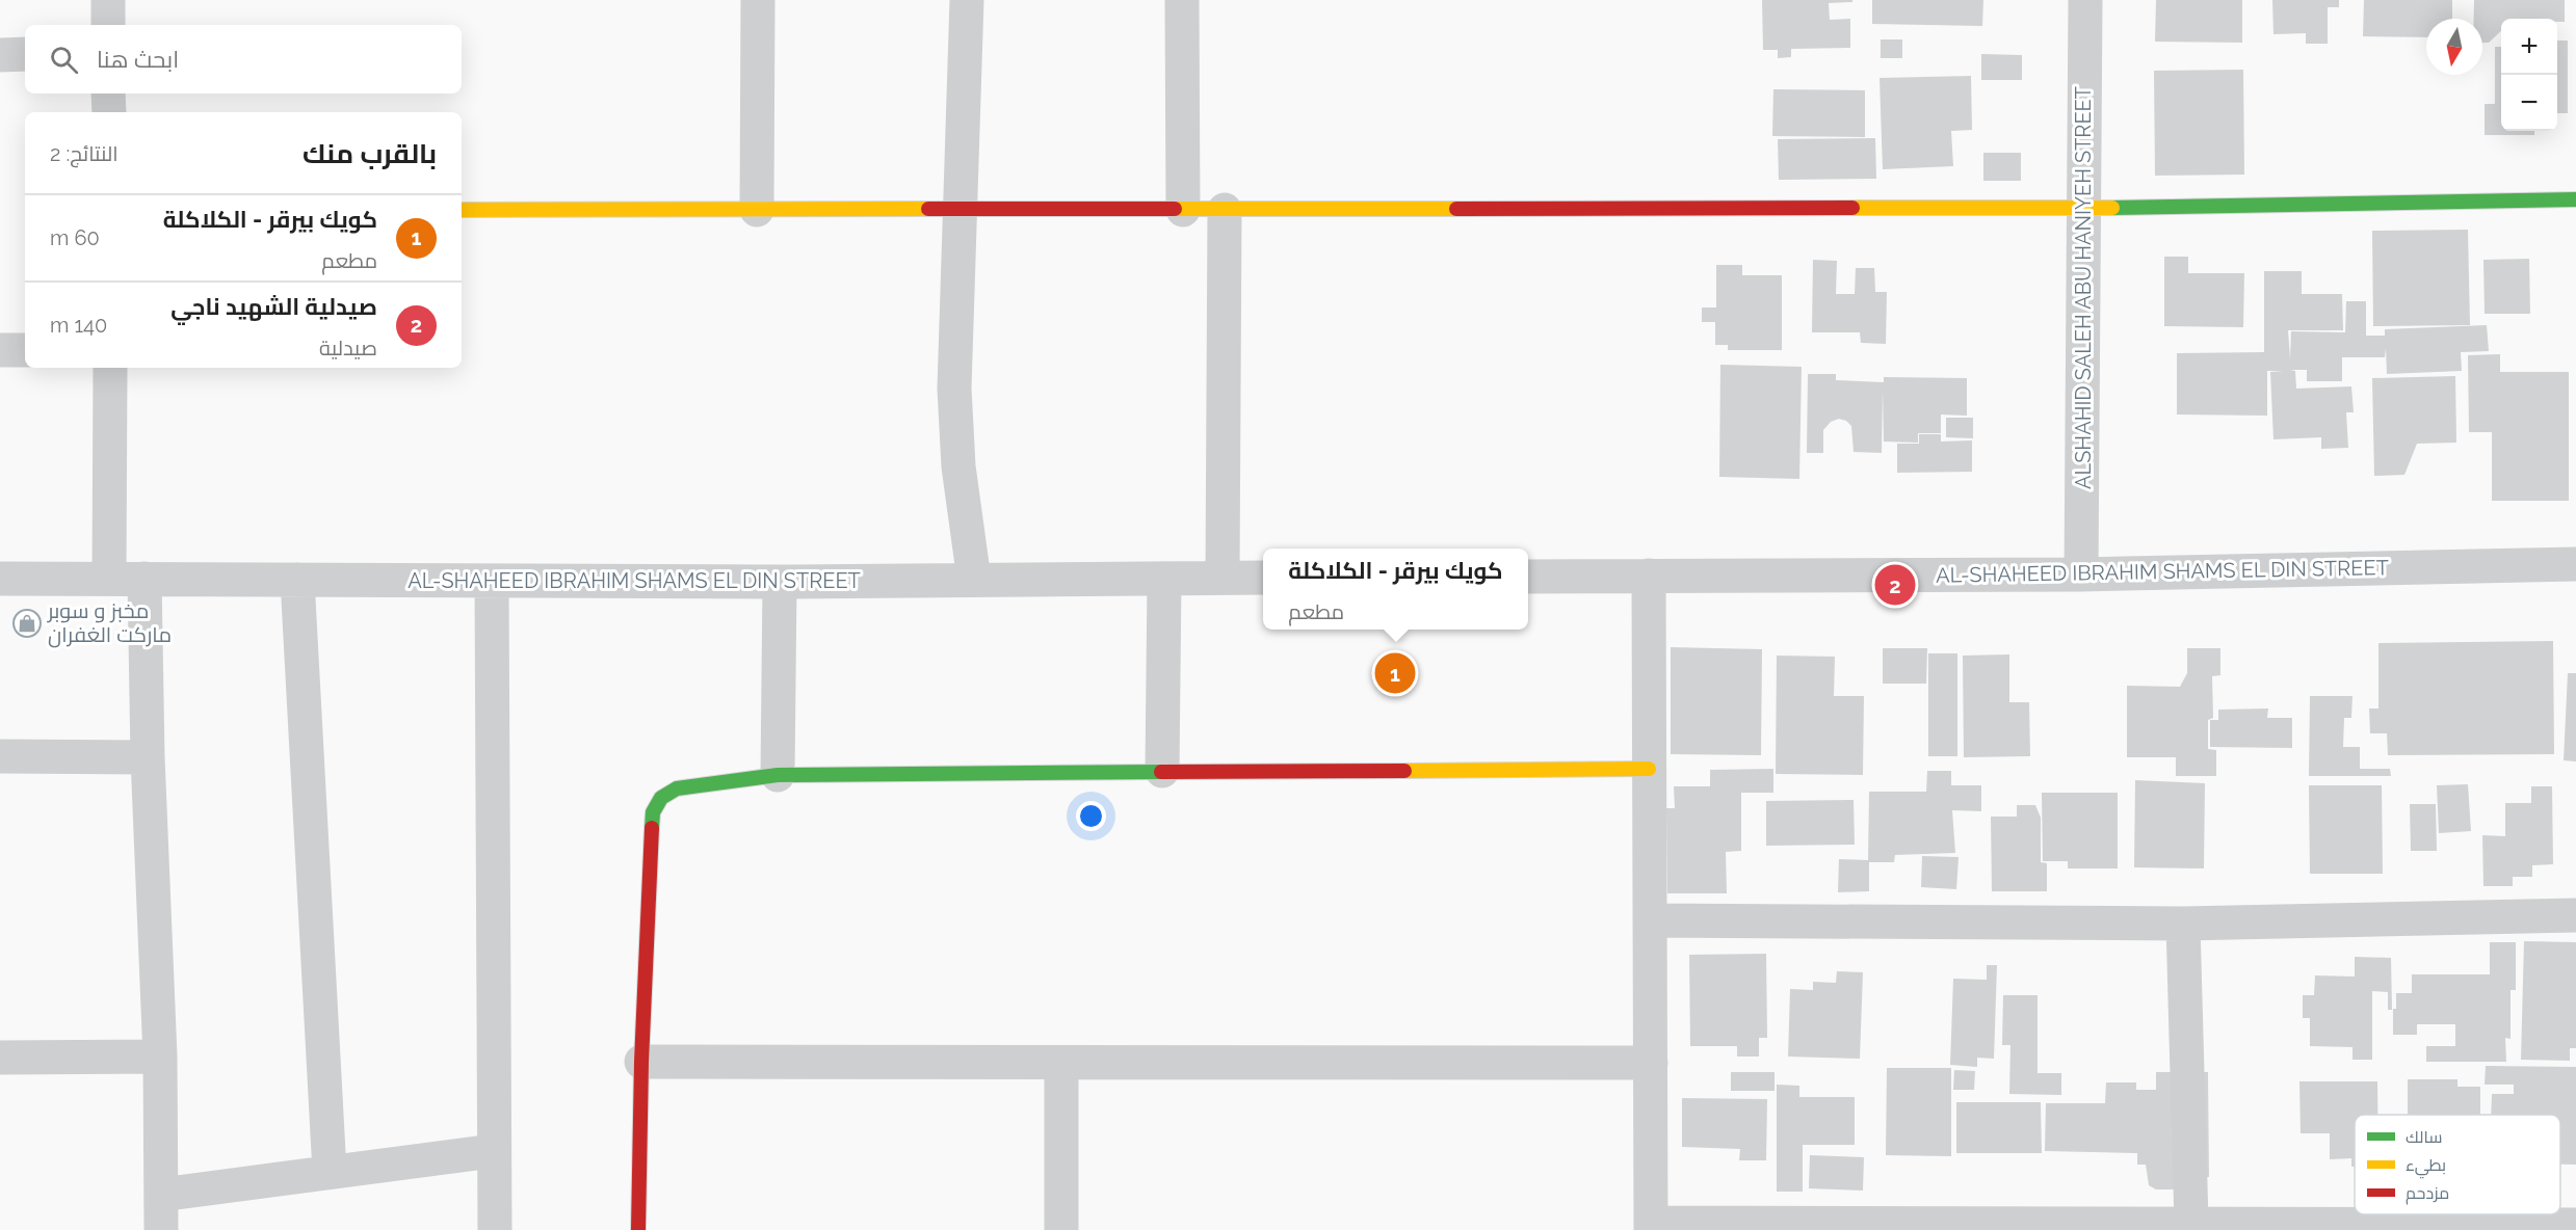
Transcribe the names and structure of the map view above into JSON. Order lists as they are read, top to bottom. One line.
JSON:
{"streets":{"street":["ALSHAHID SALEH ABU HANIYEH STREET","AL-SHAHEED IBRAHIM SHAMS EL DIN STREET"]},"crossings":[["ALSHAHID SALEH ABU HANIYEH STREET","AL-SHAHEED IBRAHIM SHAMS EL DIN STREET"]],"places":{"shop":["مخبز و سوبر ماركت الغفران"]},"legend":["سالك","بطيء","مزدحم"],"north":"bottom","page":{"map_buttons":["+","−"],"search":"ابحث هنا","heading":["بالقرب منك","النتائج: 2"],"list":[{"mark":"1","name":"كويك بيرقر - الكلاكلة","note":"مطعم","value":"60 m"},{"mark":"2","name":"صيدلية الشهيد ناجي","note":"صيدلية","value":"140 m"}],"popup":["كويك بيرقر - الكلاكلة","مطعم"],"pins":["2","1"]}}
